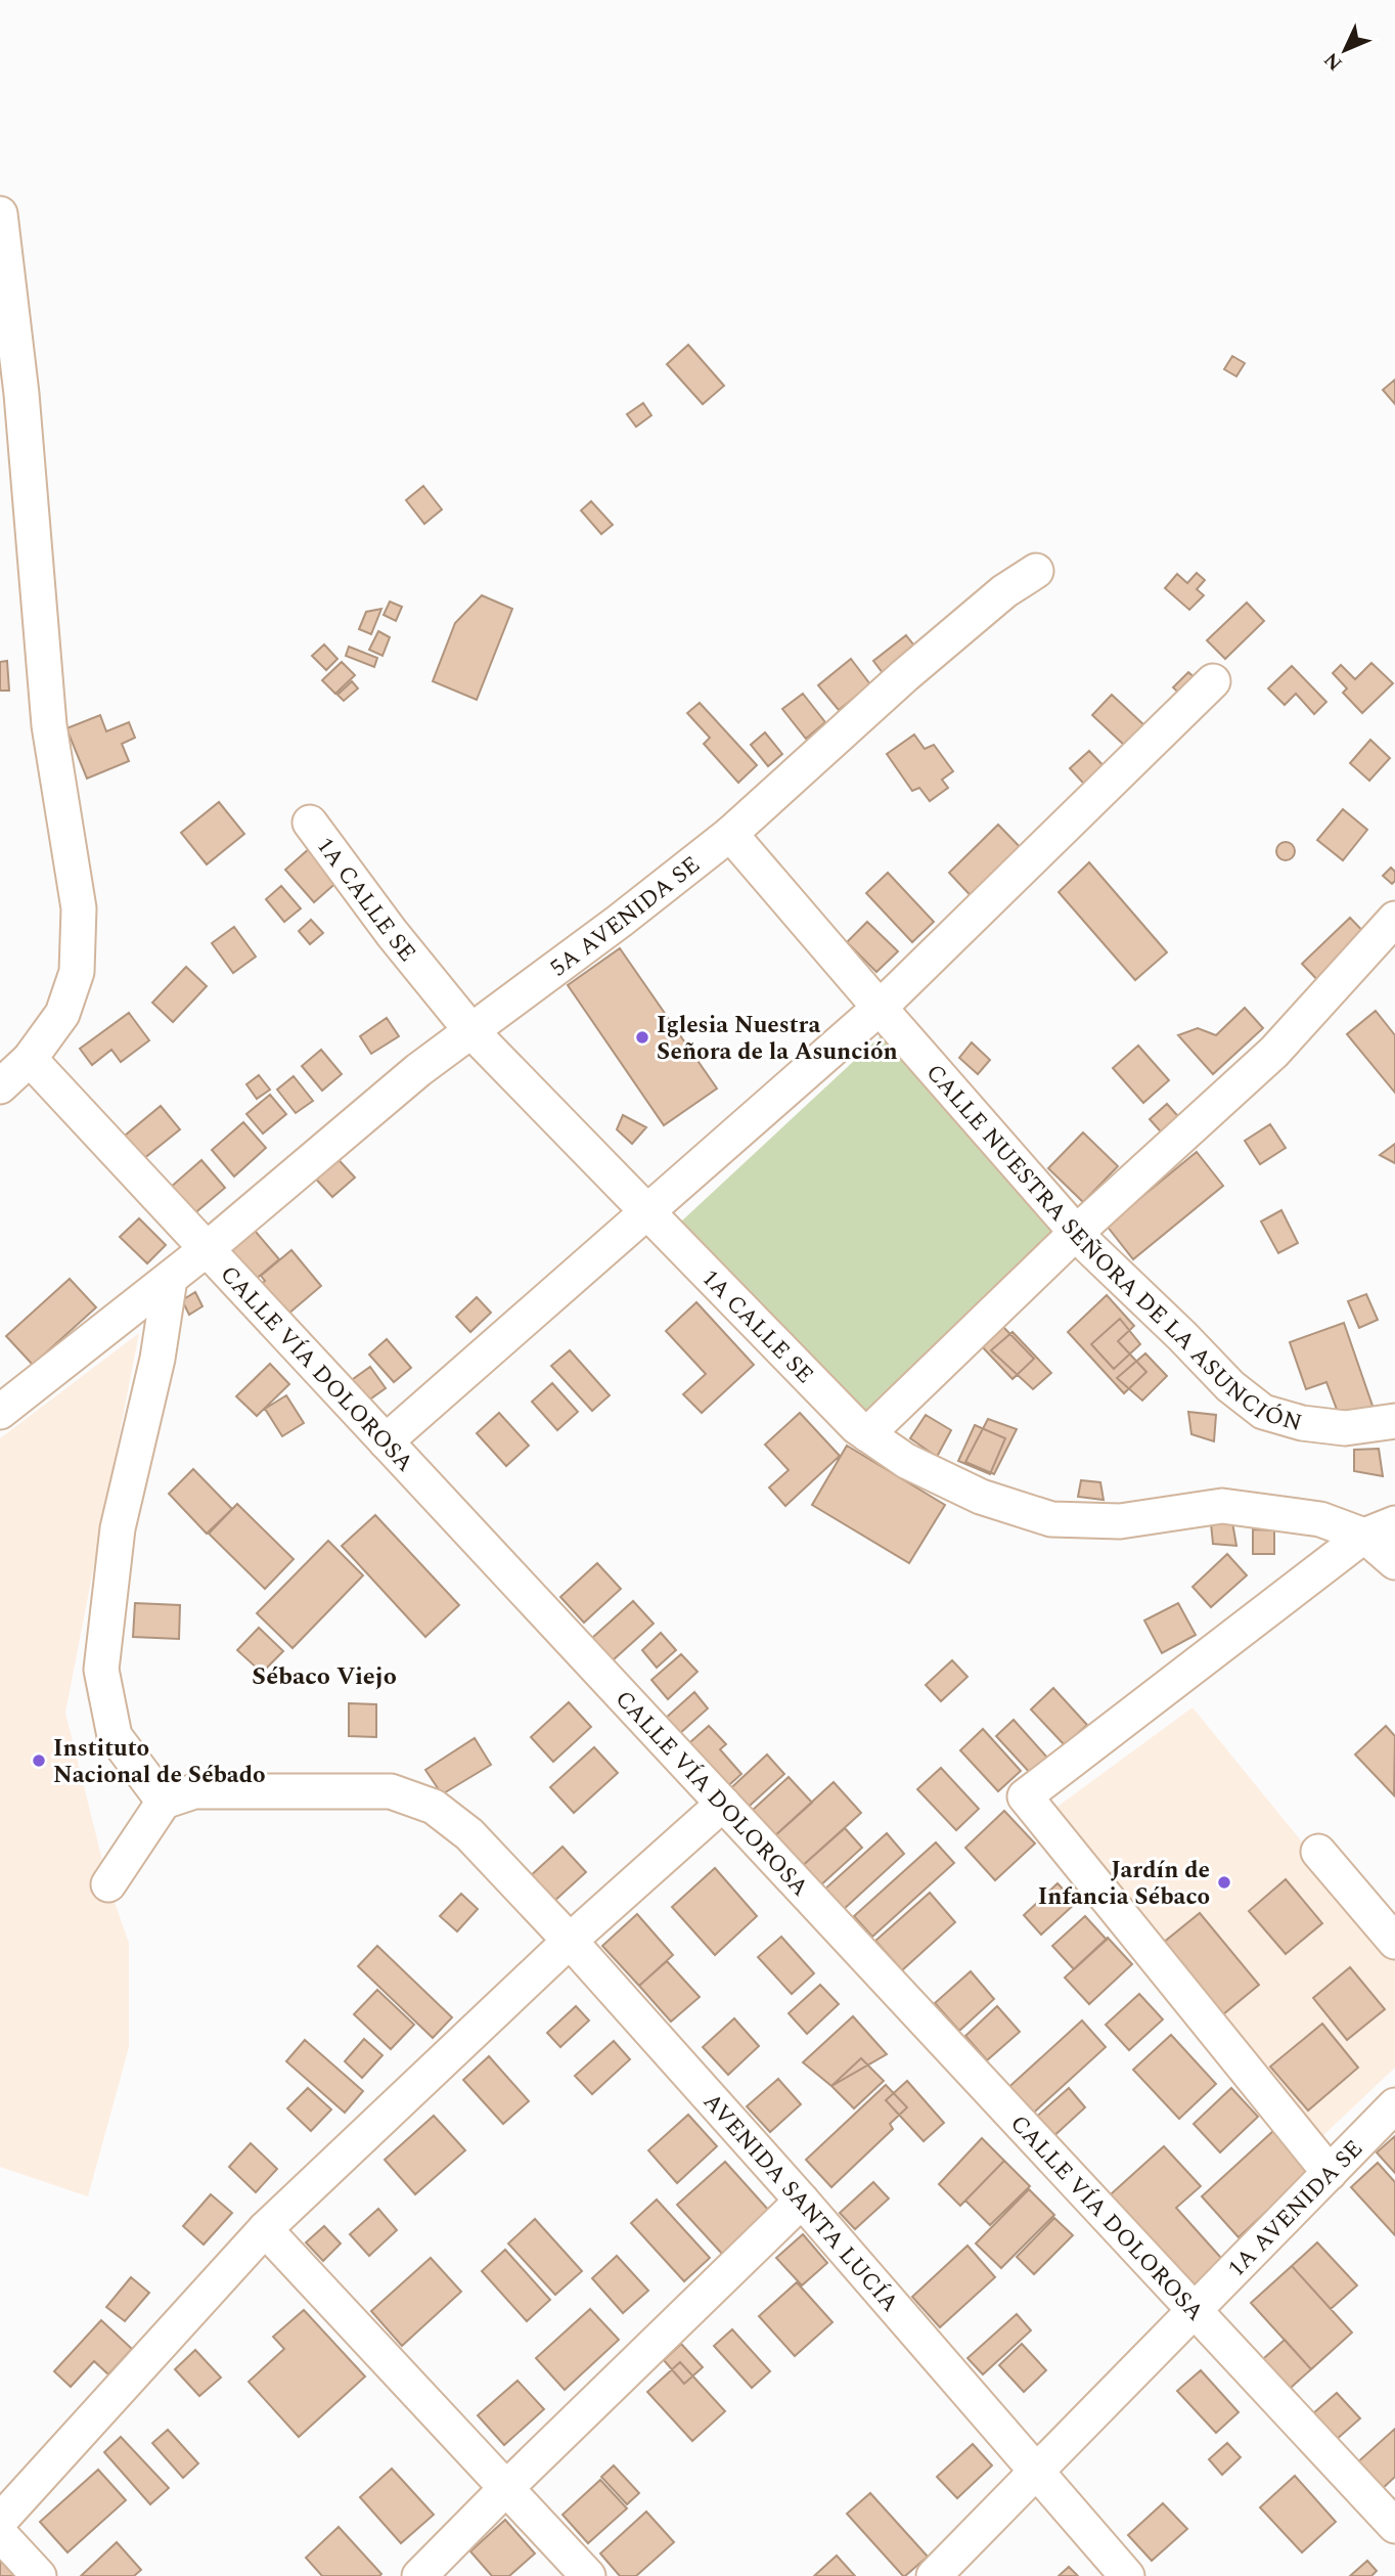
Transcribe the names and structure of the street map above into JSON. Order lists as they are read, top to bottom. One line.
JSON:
{"streets":{"street":["1A CALLE SE","5A AVENIDA SE","CALLE NUESTRA SEÑORA DE LA ASUNCIÓN","CALLE VÍA DOLOROSA","AVENIDA SANTA LUCÍA","1A AVENIDA SE"]},"crossings":[["1A CALLE SE","5A AVENIDA SE"],["5A AVENIDA SE","CALLE NUESTRA SEÑORA DE LA ASUNCIÓN"],["5A AVENIDA SE","CALLE VÍA DOLOROSA"],["CALLE VÍA DOLOROSA","1A AVENIDA SE"],["AVENIDA SANTA LUCÍA","1A AVENIDA SE"]],"districts":["Sébaco Viejo"],"places":["Iglesia Nuestra Señora de la Asunción","Instituto Nacional de Sébado","Jardín de Infancia Sébaco"],"north":"bottom left"}
